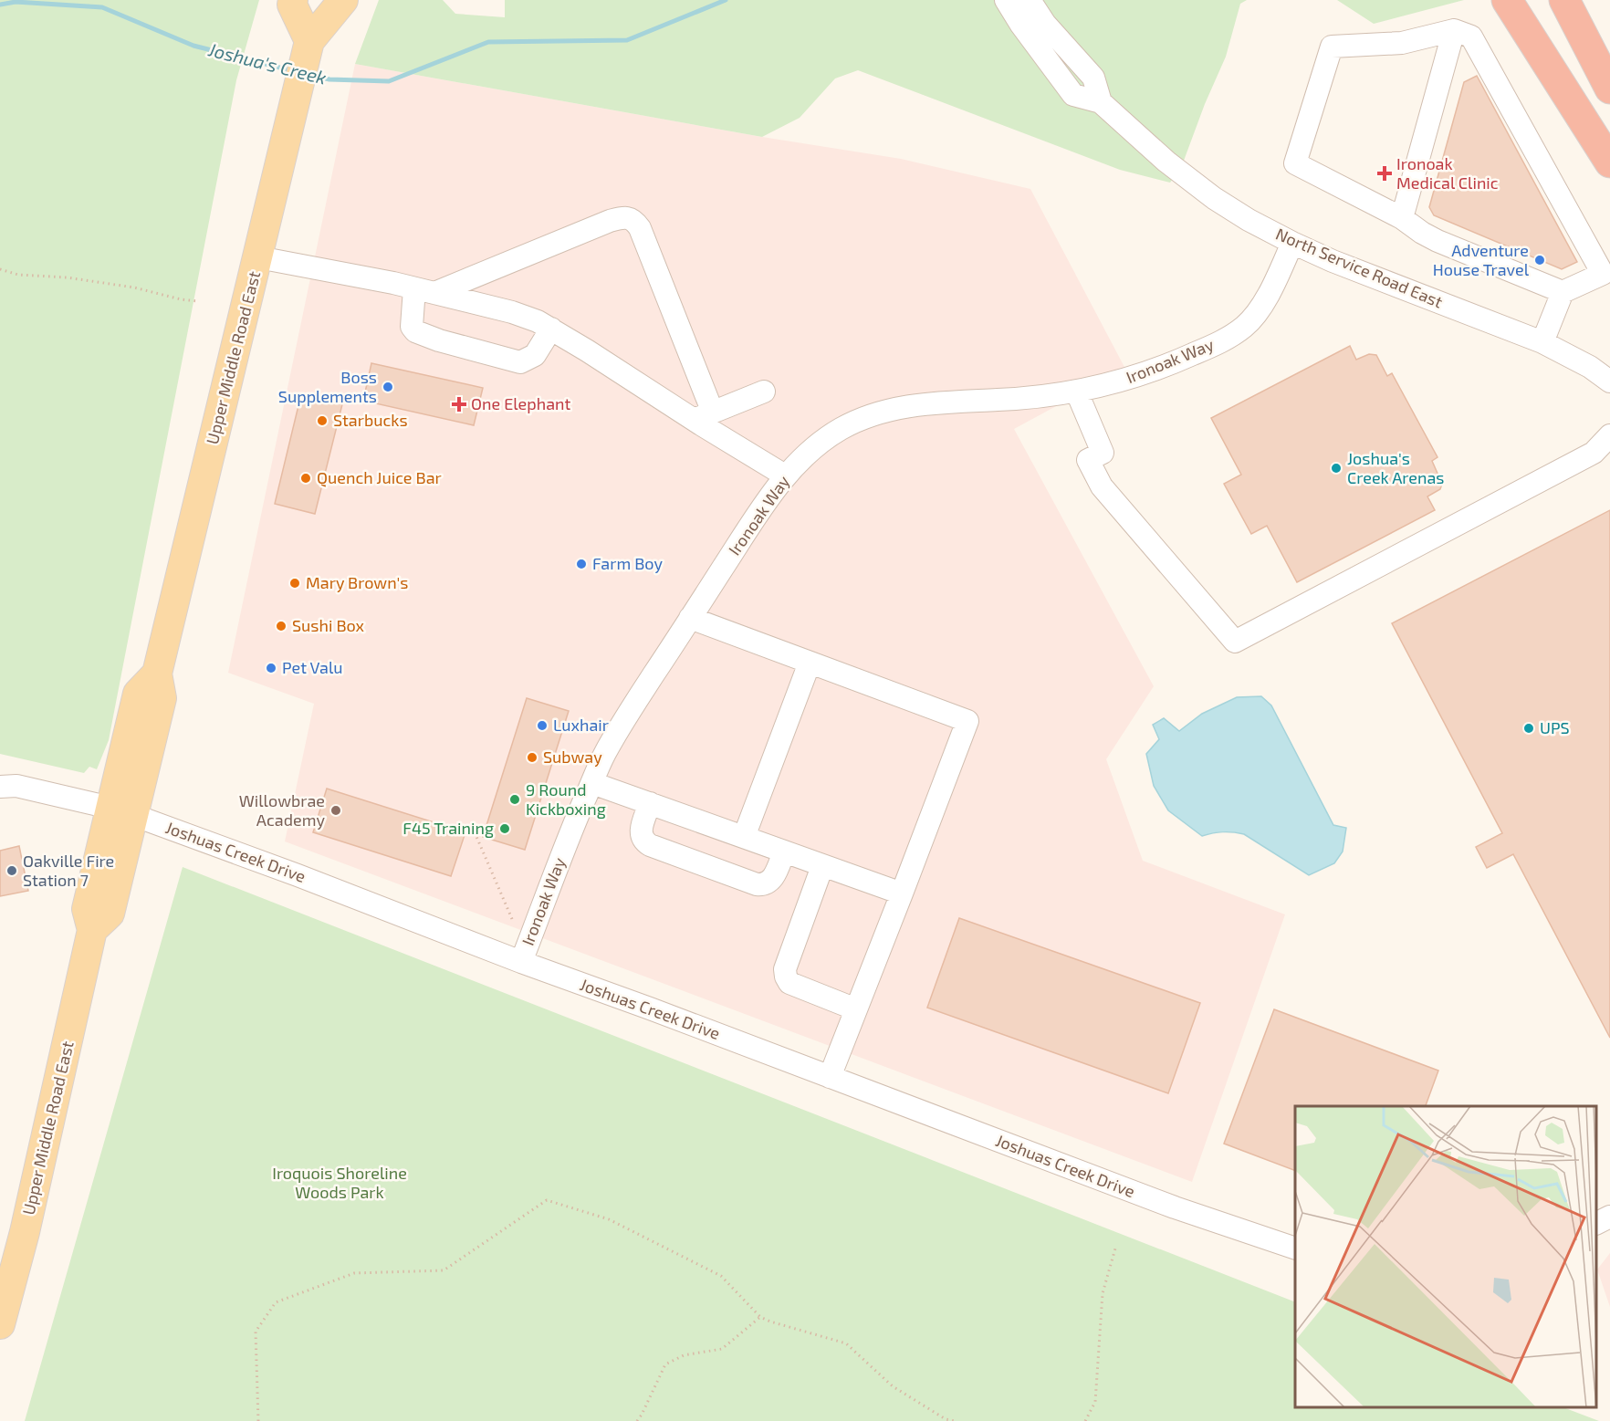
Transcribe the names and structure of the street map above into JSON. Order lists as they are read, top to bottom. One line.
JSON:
{"streets":{"main road":["Upper Middle Road East"],"street":["North Service Road East","Ironoak Way","Joshuas Creek Drive"]},"crossings":[["North Service Road East","Ironoak Way"],["Upper Middle Road East","Joshuas Creek Drive"],["Ironoak Way","Joshuas Creek Drive"]],"water":["Joshua's Creek"],"parks":["Iroquois Shoreline Woods Park"],"places":{"health":["Ironoak Medical Clinic","One Elephant"],"other":["Adventure House Travel","Boss Supplements","Starbucks","Joshua's Creek Arenas","Quench Juice Bar","Farm Boy","Mary Brown's","Sushi Box","Pet Valu","Luxhair","UPS","Subway","9 Round Kickboxing","Willowbrae Academy","F45 Training","Oakville Fire Station 7"]}}
